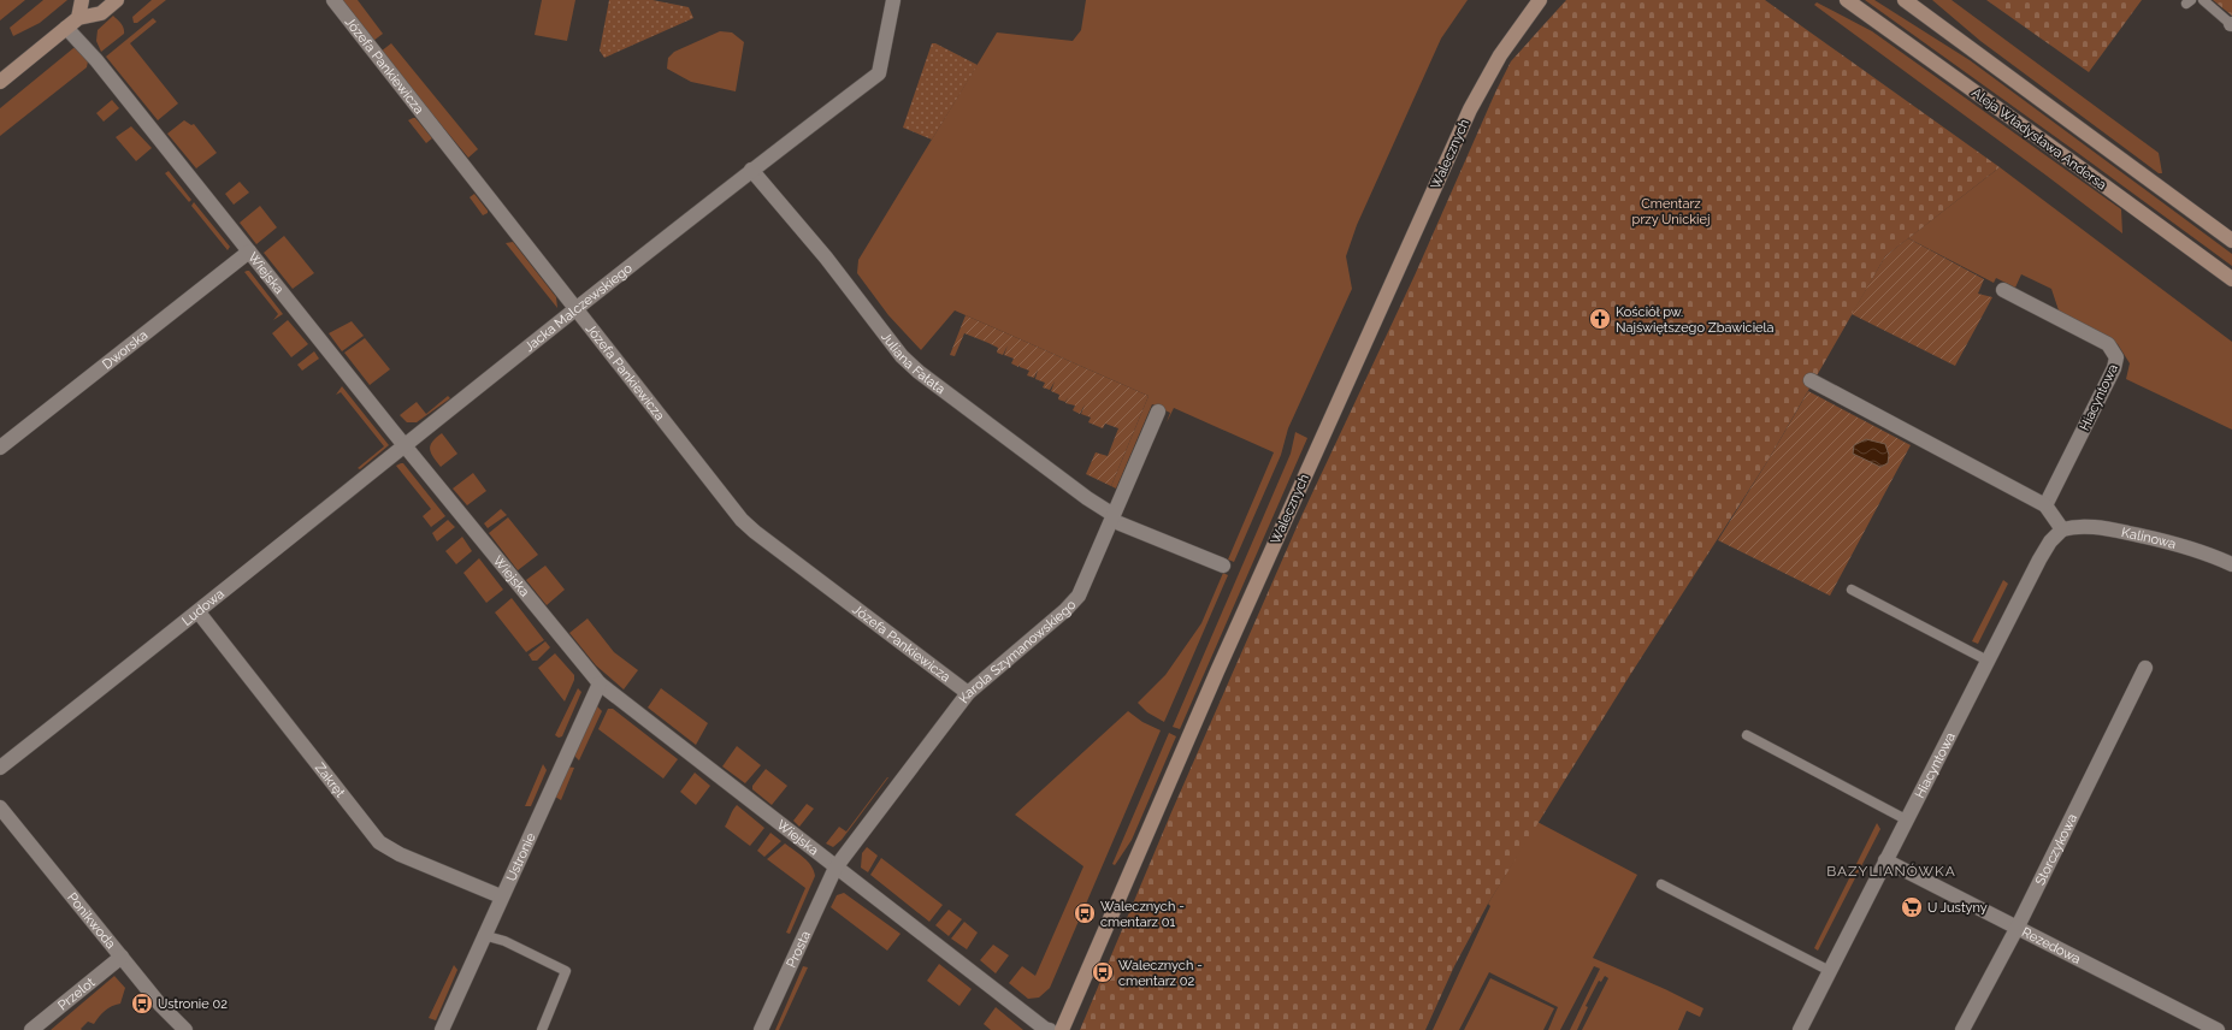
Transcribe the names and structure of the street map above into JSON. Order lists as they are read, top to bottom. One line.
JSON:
{"streets":{"street":["Józefa Pankiewicza","Aleja Władysława Andersa","Walecznych","Wiejska","Jacka Malczewskiego","Dworska","Juliana Fałata","Hiacyntowa","Kalinowa","Ludowa","Karola Szymanowskiego","Zakręt","Storczykowa","Ustronie","Ponikwoda","Rezedowa","Prosta","Przelot"]},"crossings":[["Józefa Pankiewicza","Jacka Malczewskiego"],["Józefa Pankiewicza","Karola Szymanowskiego"],["Wiejska","Jacka Malczewskiego"],["Wiejska","Dworska"],["Wiejska","Ludowa"],["Wiejska","Karola Szymanowskiego"],["Wiejska","Ustronie"],["Wiejska","Prosta"],["Jacka Malczewskiego","Juliana Fałata"],["Jacka Malczewskiego","Ludowa"],["Juliana Fałata","Karola Szymanowskiego"],["Hiacyntowa","Kalinowa"],["Hiacyntowa","Rezedowa"],["Ludowa","Zakręt"],["Karola Szymanowskiego","Prosta"],["Zakręt","Ustronie"],["Storczykowa","Rezedowa"],["Ponikwoda","Przelot"]],"districts":["BAZYLIANÓWKA"],"parks":["Cmentarz przy Unickiej"],"places":{"church":["Kościół pw. Najświętszego Zbawiciela"],"supermarket":["U Justyny"],"bus stop":["Walecznych - cmentarz 01","Walecznych - cmentarz 02","Ustronie 02"]}}
